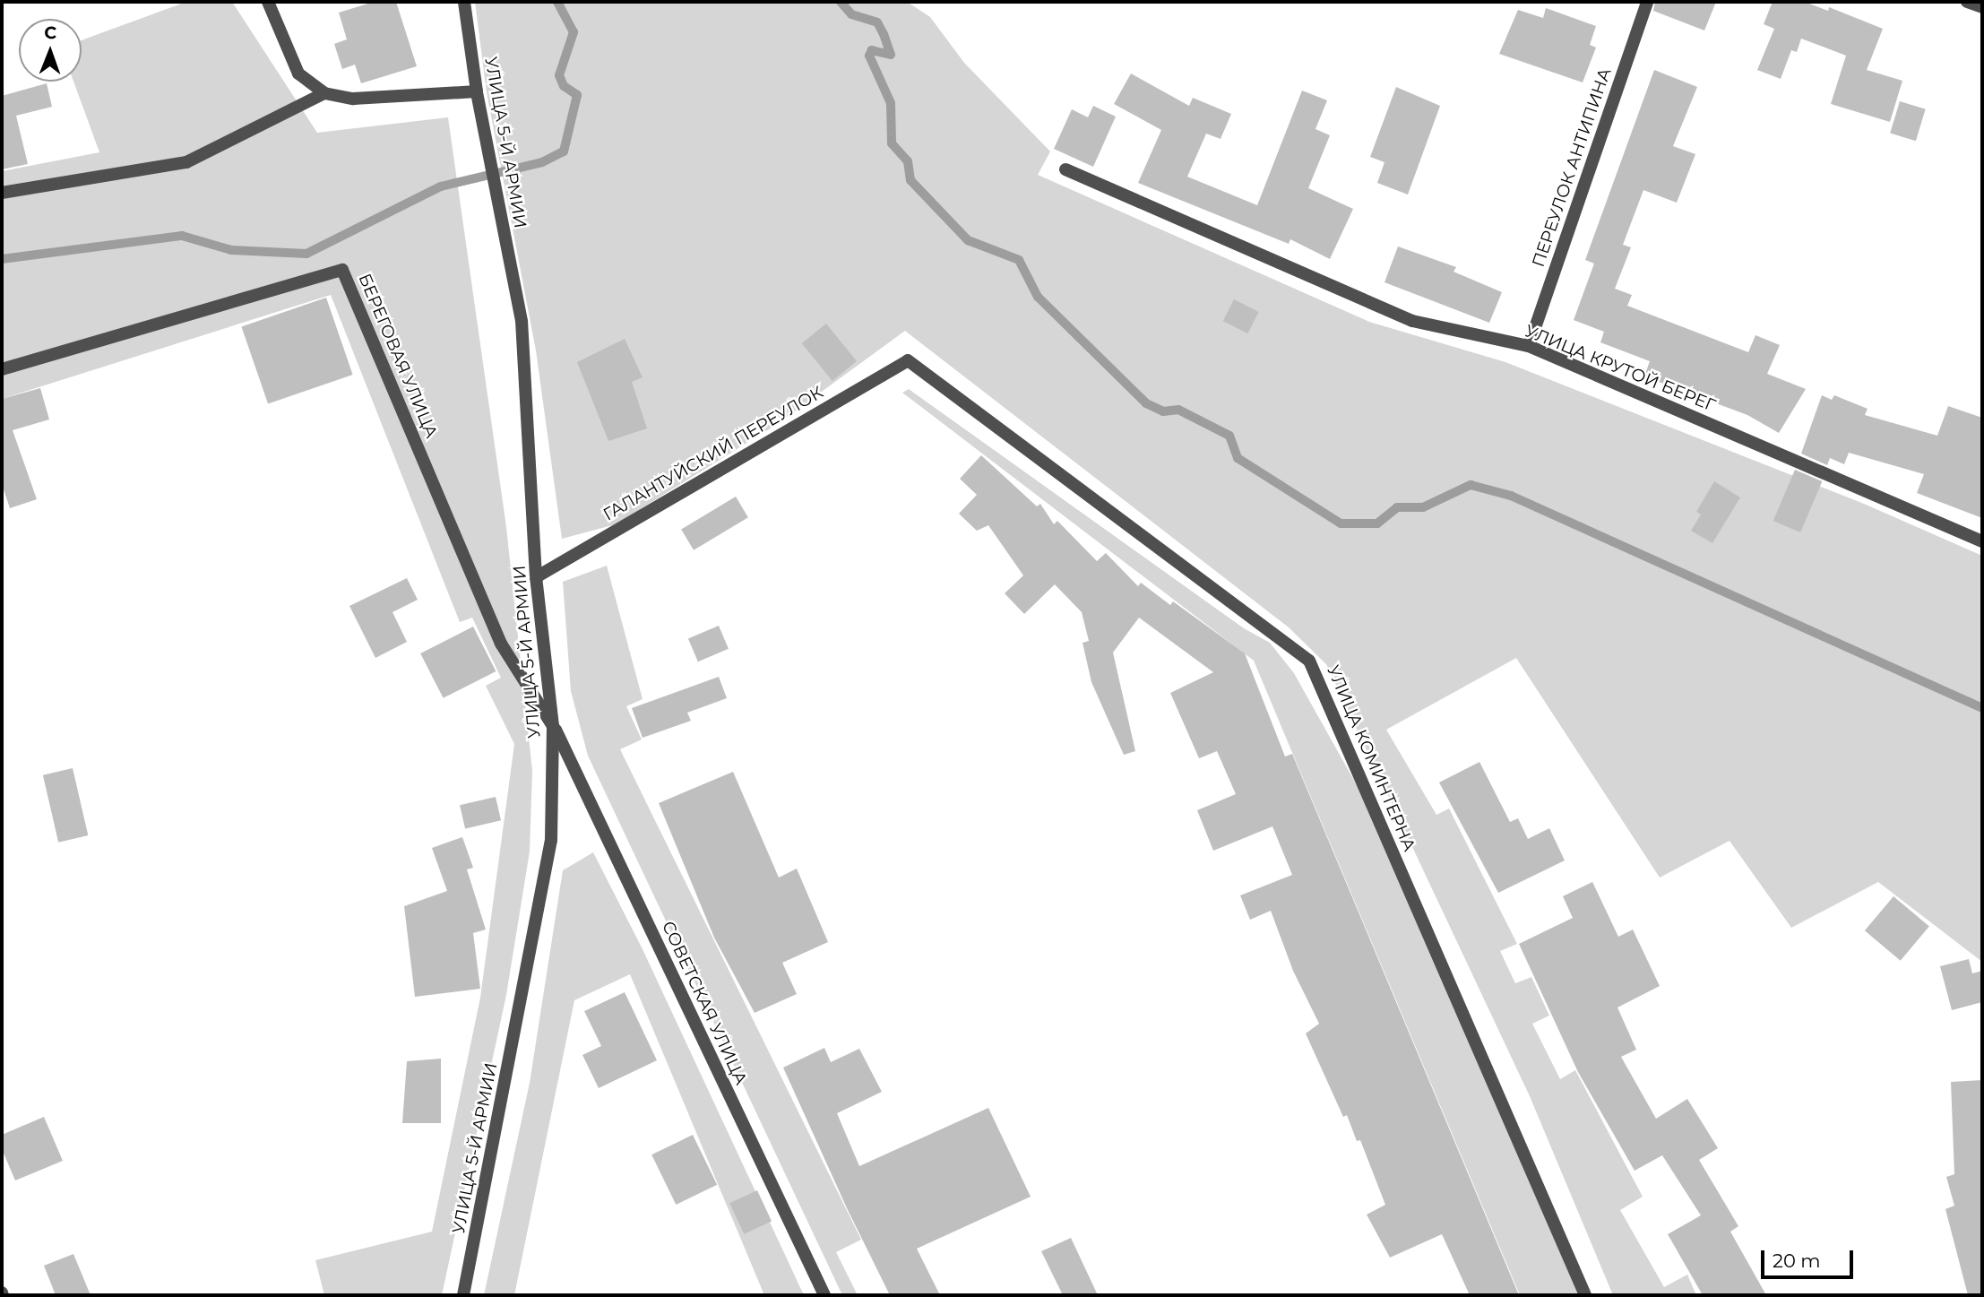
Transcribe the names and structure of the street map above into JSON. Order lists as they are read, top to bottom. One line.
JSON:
{"streets":{"street":["УЛИЦА 5-Й АРМИИ","ПЕРЕУЛОК АНТИПИНА","БЕРЕГОВАЯ УЛИЦА","УЛИЦА КРУТОЙ БЕРЕГ","ГАЛАНТУЙСКИЙ ПЕРЕУЛОК","УЛИЦА КОМИНТЕРНА","СОВЕТСКАЯ УЛИЦА"]},"crossings":[["УЛИЦА 5-Й АРМИИ","БЕРЕГОВАЯ УЛИЦА"],["УЛИЦА 5-Й АРМИИ","ГАЛАНТУЙСКИЙ ПЕРЕУЛОК"],["УЛИЦА 5-Й АРМИИ","СОВЕТСКАЯ УЛИЦА"],["ПЕРЕУЛОК АНТИПИНА","УЛИЦА КРУТОЙ БЕРЕГ"],["БЕРЕГОВАЯ УЛИЦА","СОВЕТСКАЯ УЛИЦА"],["ГАЛАНТУЙСКИЙ ПЕРЕУЛОК","УЛИЦА КОМИНТЕРНА"]],"scale_bar":"20 m","north":"top"}
